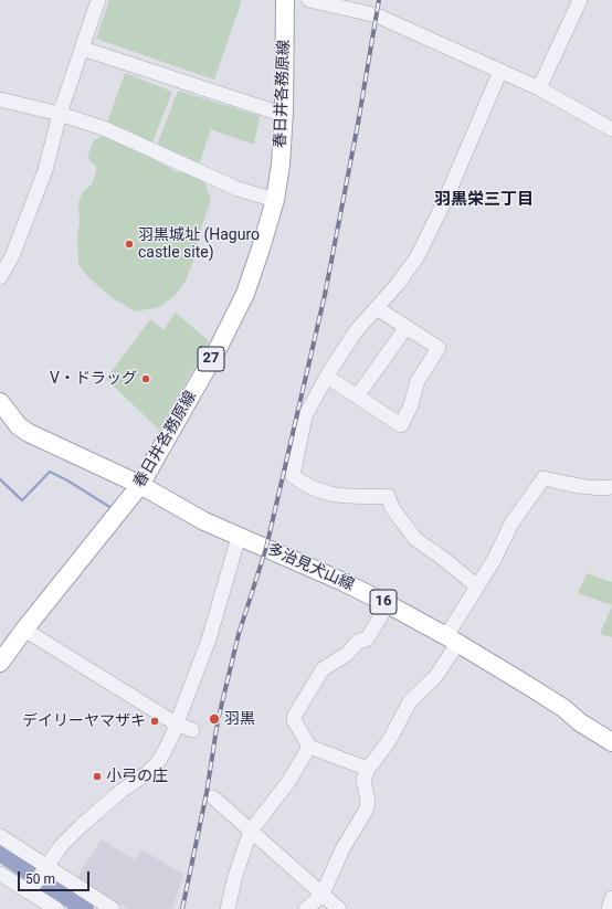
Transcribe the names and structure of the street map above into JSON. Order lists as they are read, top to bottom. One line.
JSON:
{"streets":{"main road":["春日井各務原線","27","多治見犬山線","16"]},"crossings":[["春日井各務原線","多治見犬山線"]],"districts":["羽黒栄三丁目"],"places":["羽黒城址 (Haguro castle site)","V・ドラッグ","羽黒","デイリーヤマザキ","小弓の庄"],"scale_bar":"50 m"}
